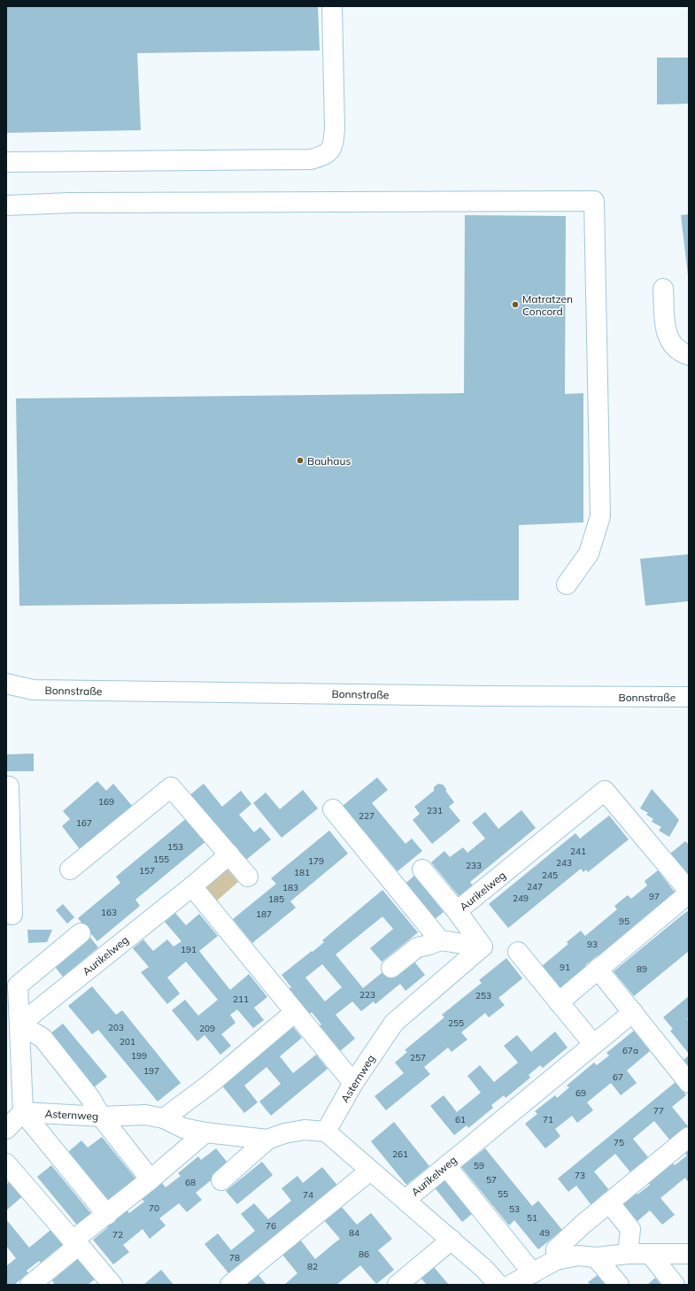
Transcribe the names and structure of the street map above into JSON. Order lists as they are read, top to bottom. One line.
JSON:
{"streets":{"street":["Bonnstraße","Aurikelweg","Asternweg"]},"crossings":[["Aurikelweg","Asternweg"]],"places":["Matratzen Concord","Bauhaus"],"house_numbers":["169","231","227","167","153","241","155","179","243","233","157","181","245","247","183","97","249","185","163","187","95","93","191","91","89","223","253","211","255","203","209","201","67a","199","257","197","67","69","77","61","71","75","261","59","73","57","68","55","74","70","53","51","76","84","49","72","86","78","82"]}
